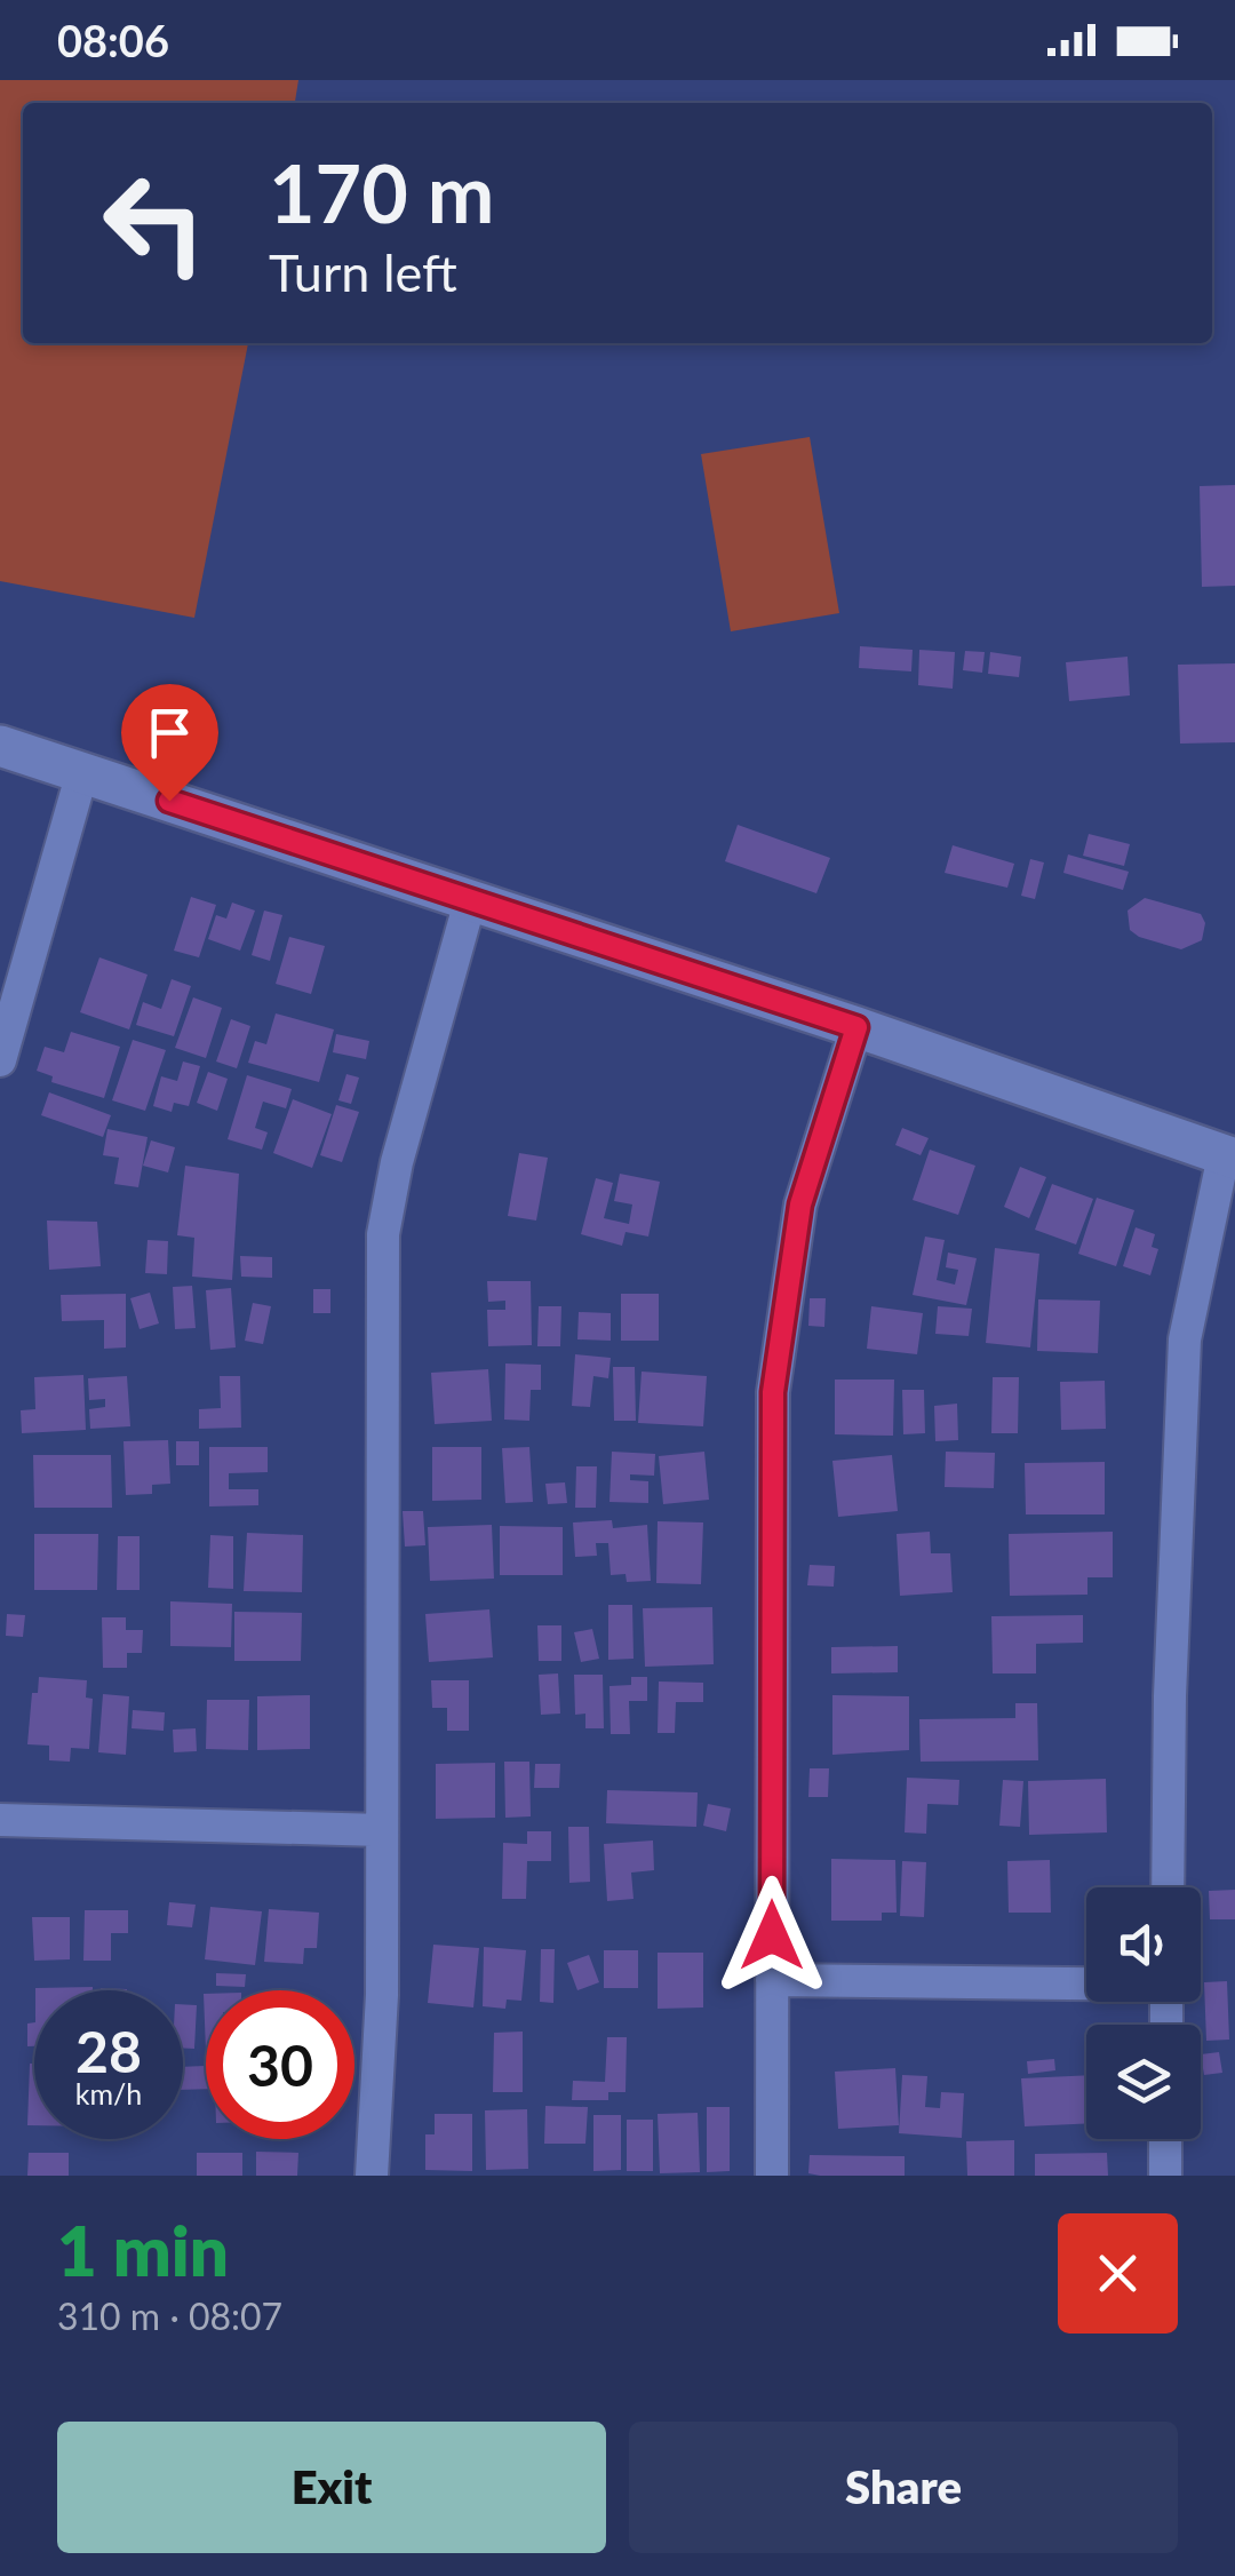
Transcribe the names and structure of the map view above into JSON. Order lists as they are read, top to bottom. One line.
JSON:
{"page":{"status":"08:06","turn":["170 m","Turn left"],"speed":"28 km/h","limit":"30","heading":["1 min","310 m · 08:07"],"buttons":["Exit","Share"]}}
